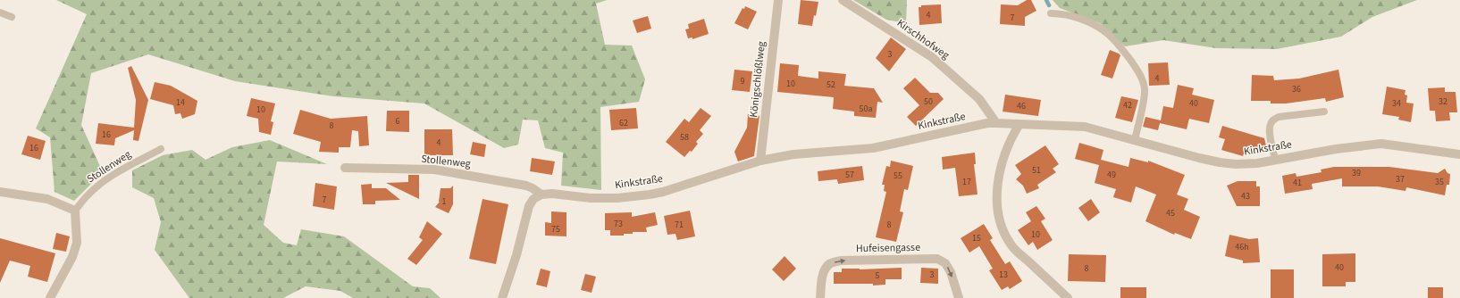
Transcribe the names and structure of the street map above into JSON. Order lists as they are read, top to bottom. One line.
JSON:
{"streets":{"street":["Kirschhofweg","Königschlößlweg","Kinkstraße","Stollenweg","Hufeisengasse"]},"crossings":[["Kirschhofweg","Kinkstraße"],["Königschlößlweg","Kinkstraße"],["Kinkstraße","Stollenweg"]],"house_numbers":["4","7","3","4","9","10","52","36","50","32","14","40","34","42","46","50a","10","6","62","8","16","58","4","16","51","39","57","49","55","37","17","35","41","43","7","1","45","73","71","8","75","10","15","46h","40","8","3","13","5"]}
